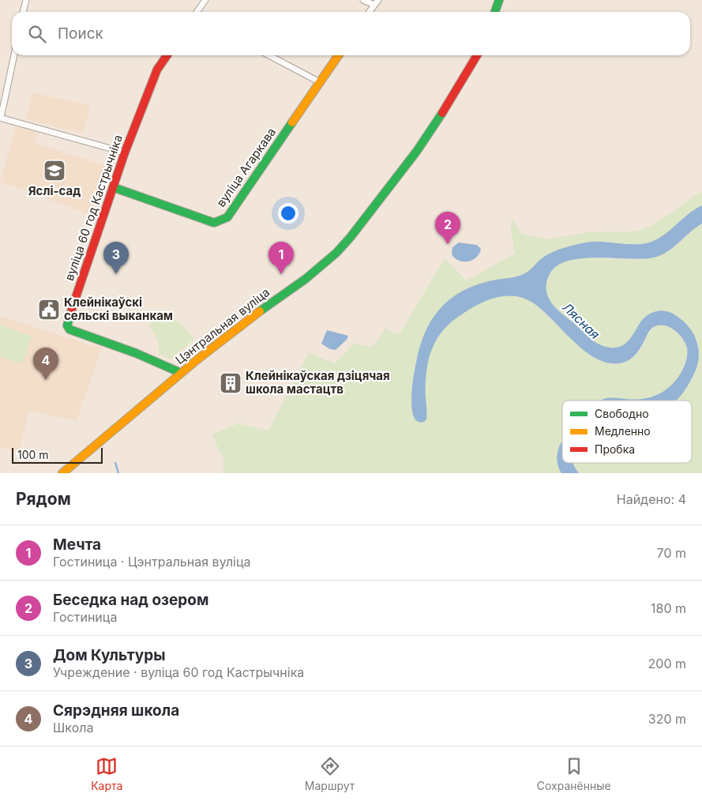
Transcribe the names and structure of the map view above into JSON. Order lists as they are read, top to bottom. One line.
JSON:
{"streets":{"street":["вуліца Агаркава","вуліца 60 год Кастрычніка","Цэнтральная вуліца"]},"crossings":[["вуліца Агаркава","вуліца 60 год Кастрычніка"],["вуліца 60 год Кастрычніка","Цэнтральная вуліца"]],"water":["Лясная"],"places":{"school or university":["Яслі-сад"],"public building":["Клейнікаўскі сельскі выканкам"],"building":["Клейнікаўская дзіцячая школа мастацтв"]},"legend":["Свободно","Медленно","Пробка"],"scale_bar":"100 m","page":{"search":"Поиск","pins":["2","1","3","4"],"scale":"100 m","heading":["Рядом","Найдено: 4"],"list":[{"mark":"1","name":"Мечта","note":"Гостиница · Цэнтральная вуліца","value":"70 m"},{"mark":"2","name":"Беседка над озером","note":"Гостиница","value":"180 m"},{"mark":"3","name":"Дом Культуры","note":"Учреждение · вуліца 60 год Кастрычніка","value":"200 m"},{"mark":"4","name":"Сярэдняя школа","note":"Школа","value":"320 m"}],"nav":["Карта","Маршрут","Сохранённые"]}}
